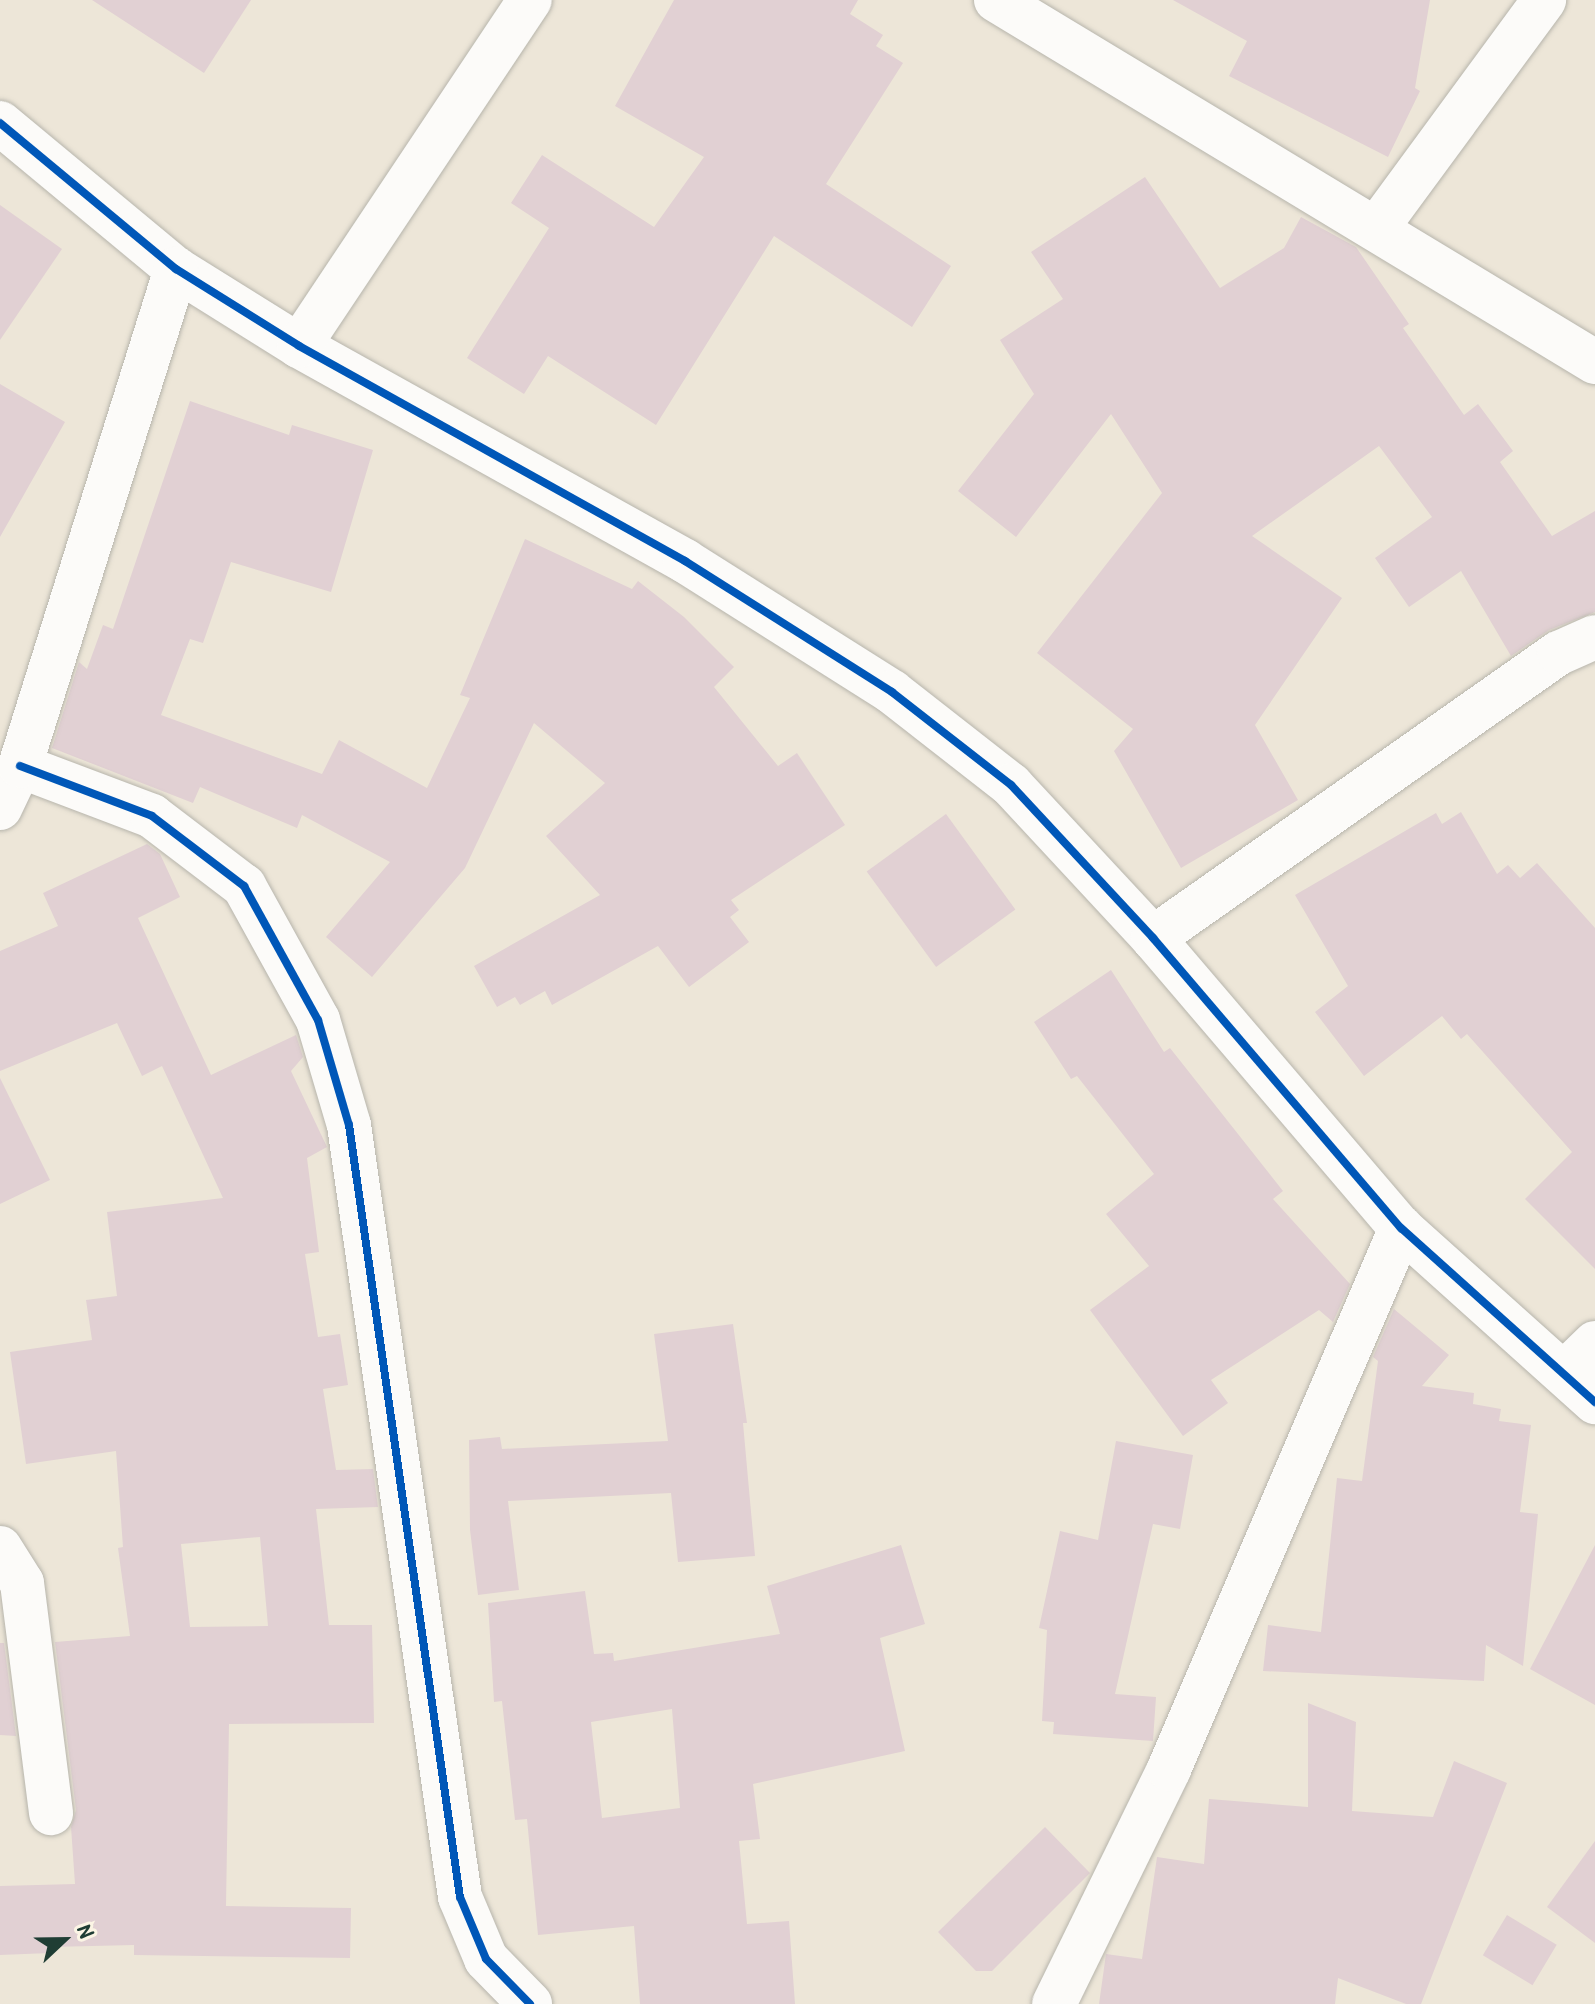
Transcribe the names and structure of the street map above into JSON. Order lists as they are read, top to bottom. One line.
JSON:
{"north":"right"}
